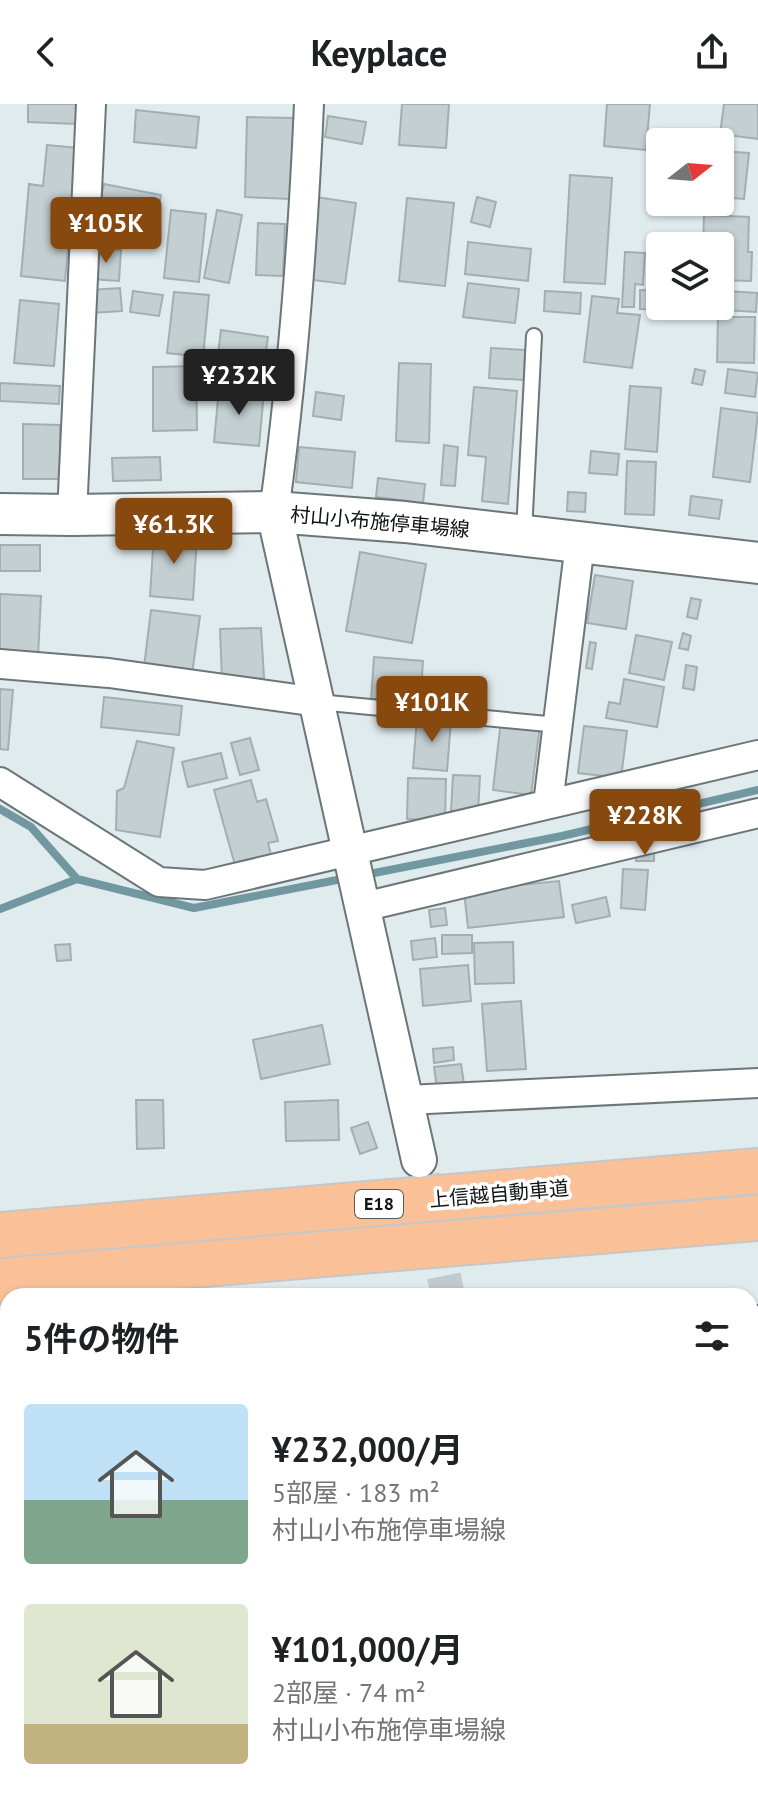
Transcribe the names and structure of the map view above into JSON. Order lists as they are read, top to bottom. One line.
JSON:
{"streets":{"highway":["上信越自動車道","E18"],"main road":["村山小布施停車場線"]},"north":"right","page":{"header":"Keyplace","price":["¥105K","¥232K","¥61.3K","¥101K","¥228K"],"heading":"5件の物件","list":[{"name":"¥232,000/月","note":"5部屋 · 183 m² · 村山小布施停車場線"},{"name":"¥101,000/月","note":"2部屋 · 74 m² · 村山小布施停車場線"}]}}
